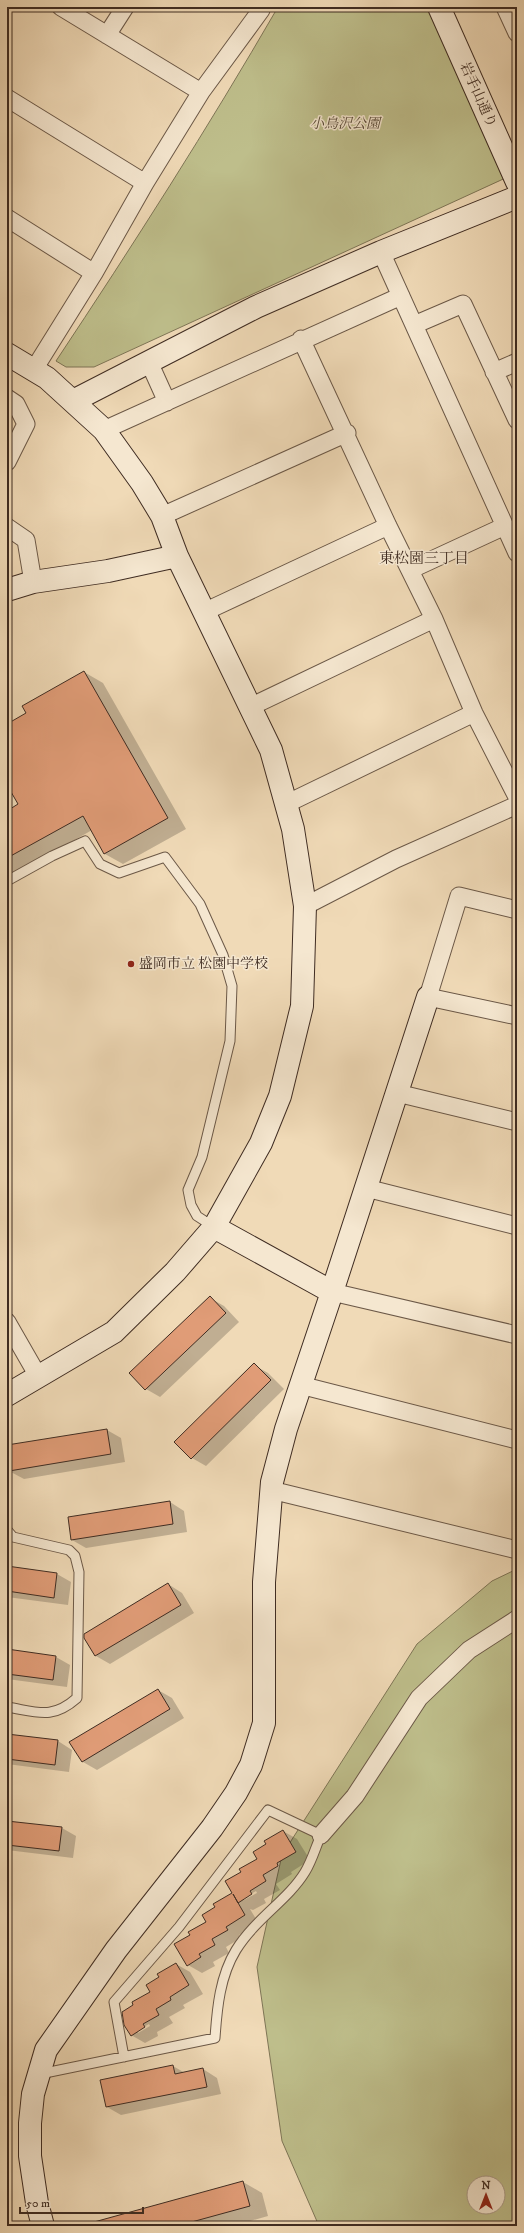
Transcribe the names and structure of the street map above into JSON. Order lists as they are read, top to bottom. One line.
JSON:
{"streets":{"street":["岩手山通り"]},"districts":["東松園三丁目"],"parks":["小鳥沢公園"],"places":["盛岡市立 松園中学校"],"scale_bar":"50 m","north":"top"}
